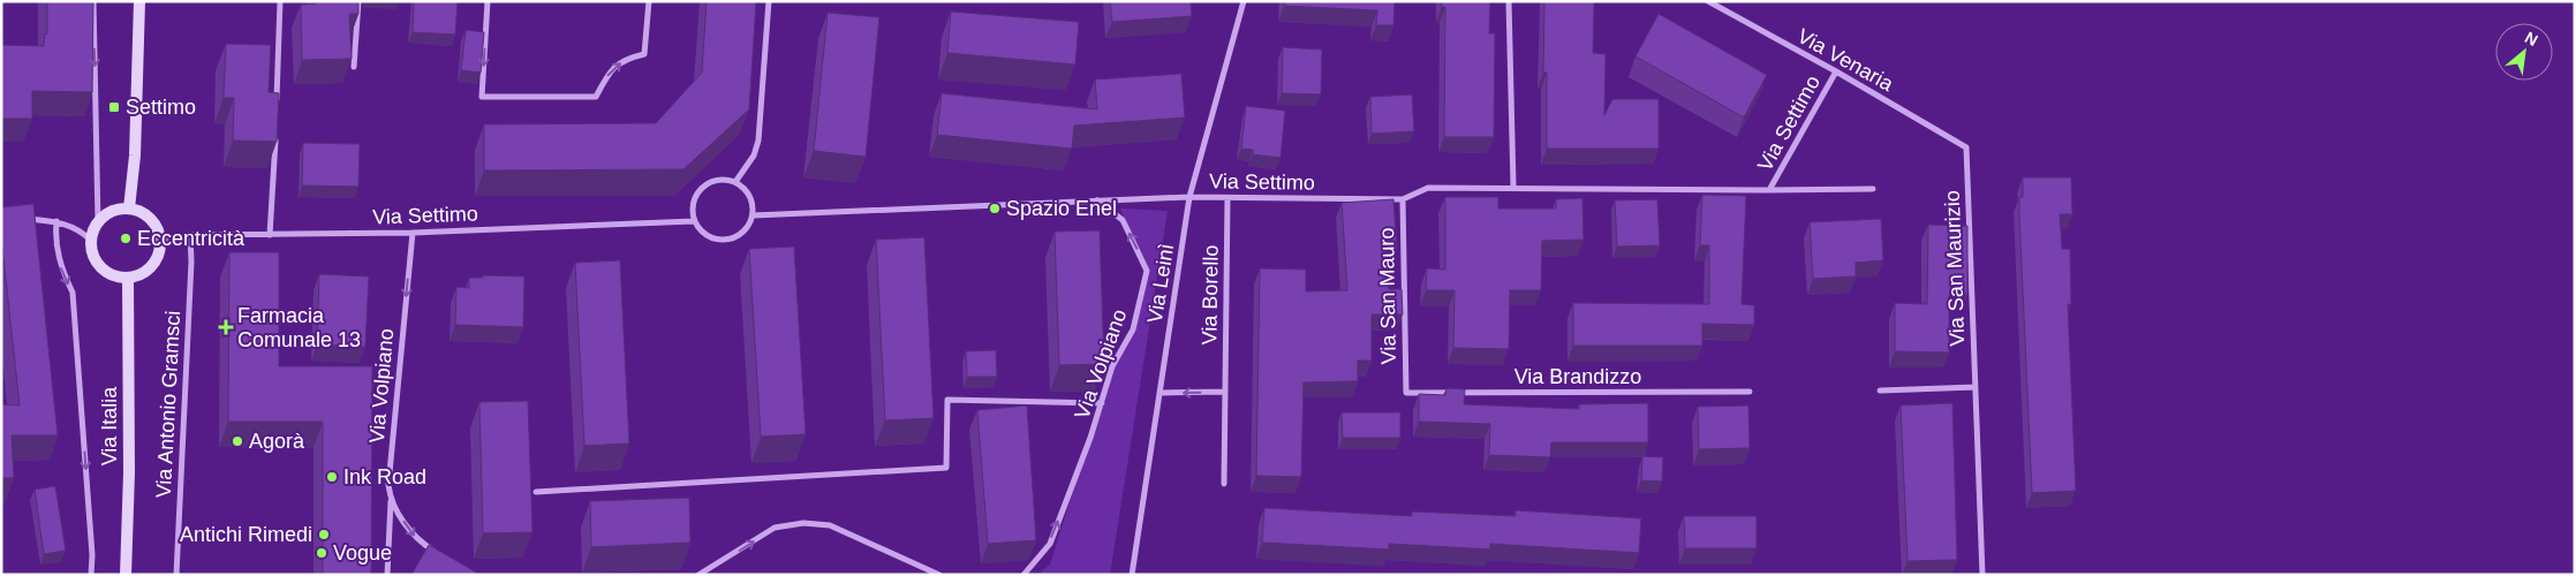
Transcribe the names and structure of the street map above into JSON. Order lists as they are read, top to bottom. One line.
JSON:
{"streets":{"street":["Via Venaria","Via Settimo","Via San Maurizio","Via Leinì","Via Borello","Via San Mauro","Via Volpiano","Via Brandizzo","Via Antonio Gramsci","Via Italia"]},"crossings":[["Via Venaria","Via Settimo"],["Via Venaria","Via San Maurizio"],["Via Settimo","Via Leinì"],["Via Settimo","Via Borello"],["Via Settimo","Via San Mauro"],["Via Settimo","Via Volpiano"],["Via Settimo","Via Antonio Gramsci"],["Via Settimo","Via Italia"],["Via San Mauro","Via Brandizzo"]],"places":{"transit":["Settimo"],"other":["Spazio Enel","Eccentricità","Agorà","Ink Road","Antichi Rimedi","Vogue"],"health":["Farmacia Comunale 13"]},"north":"top right"}
